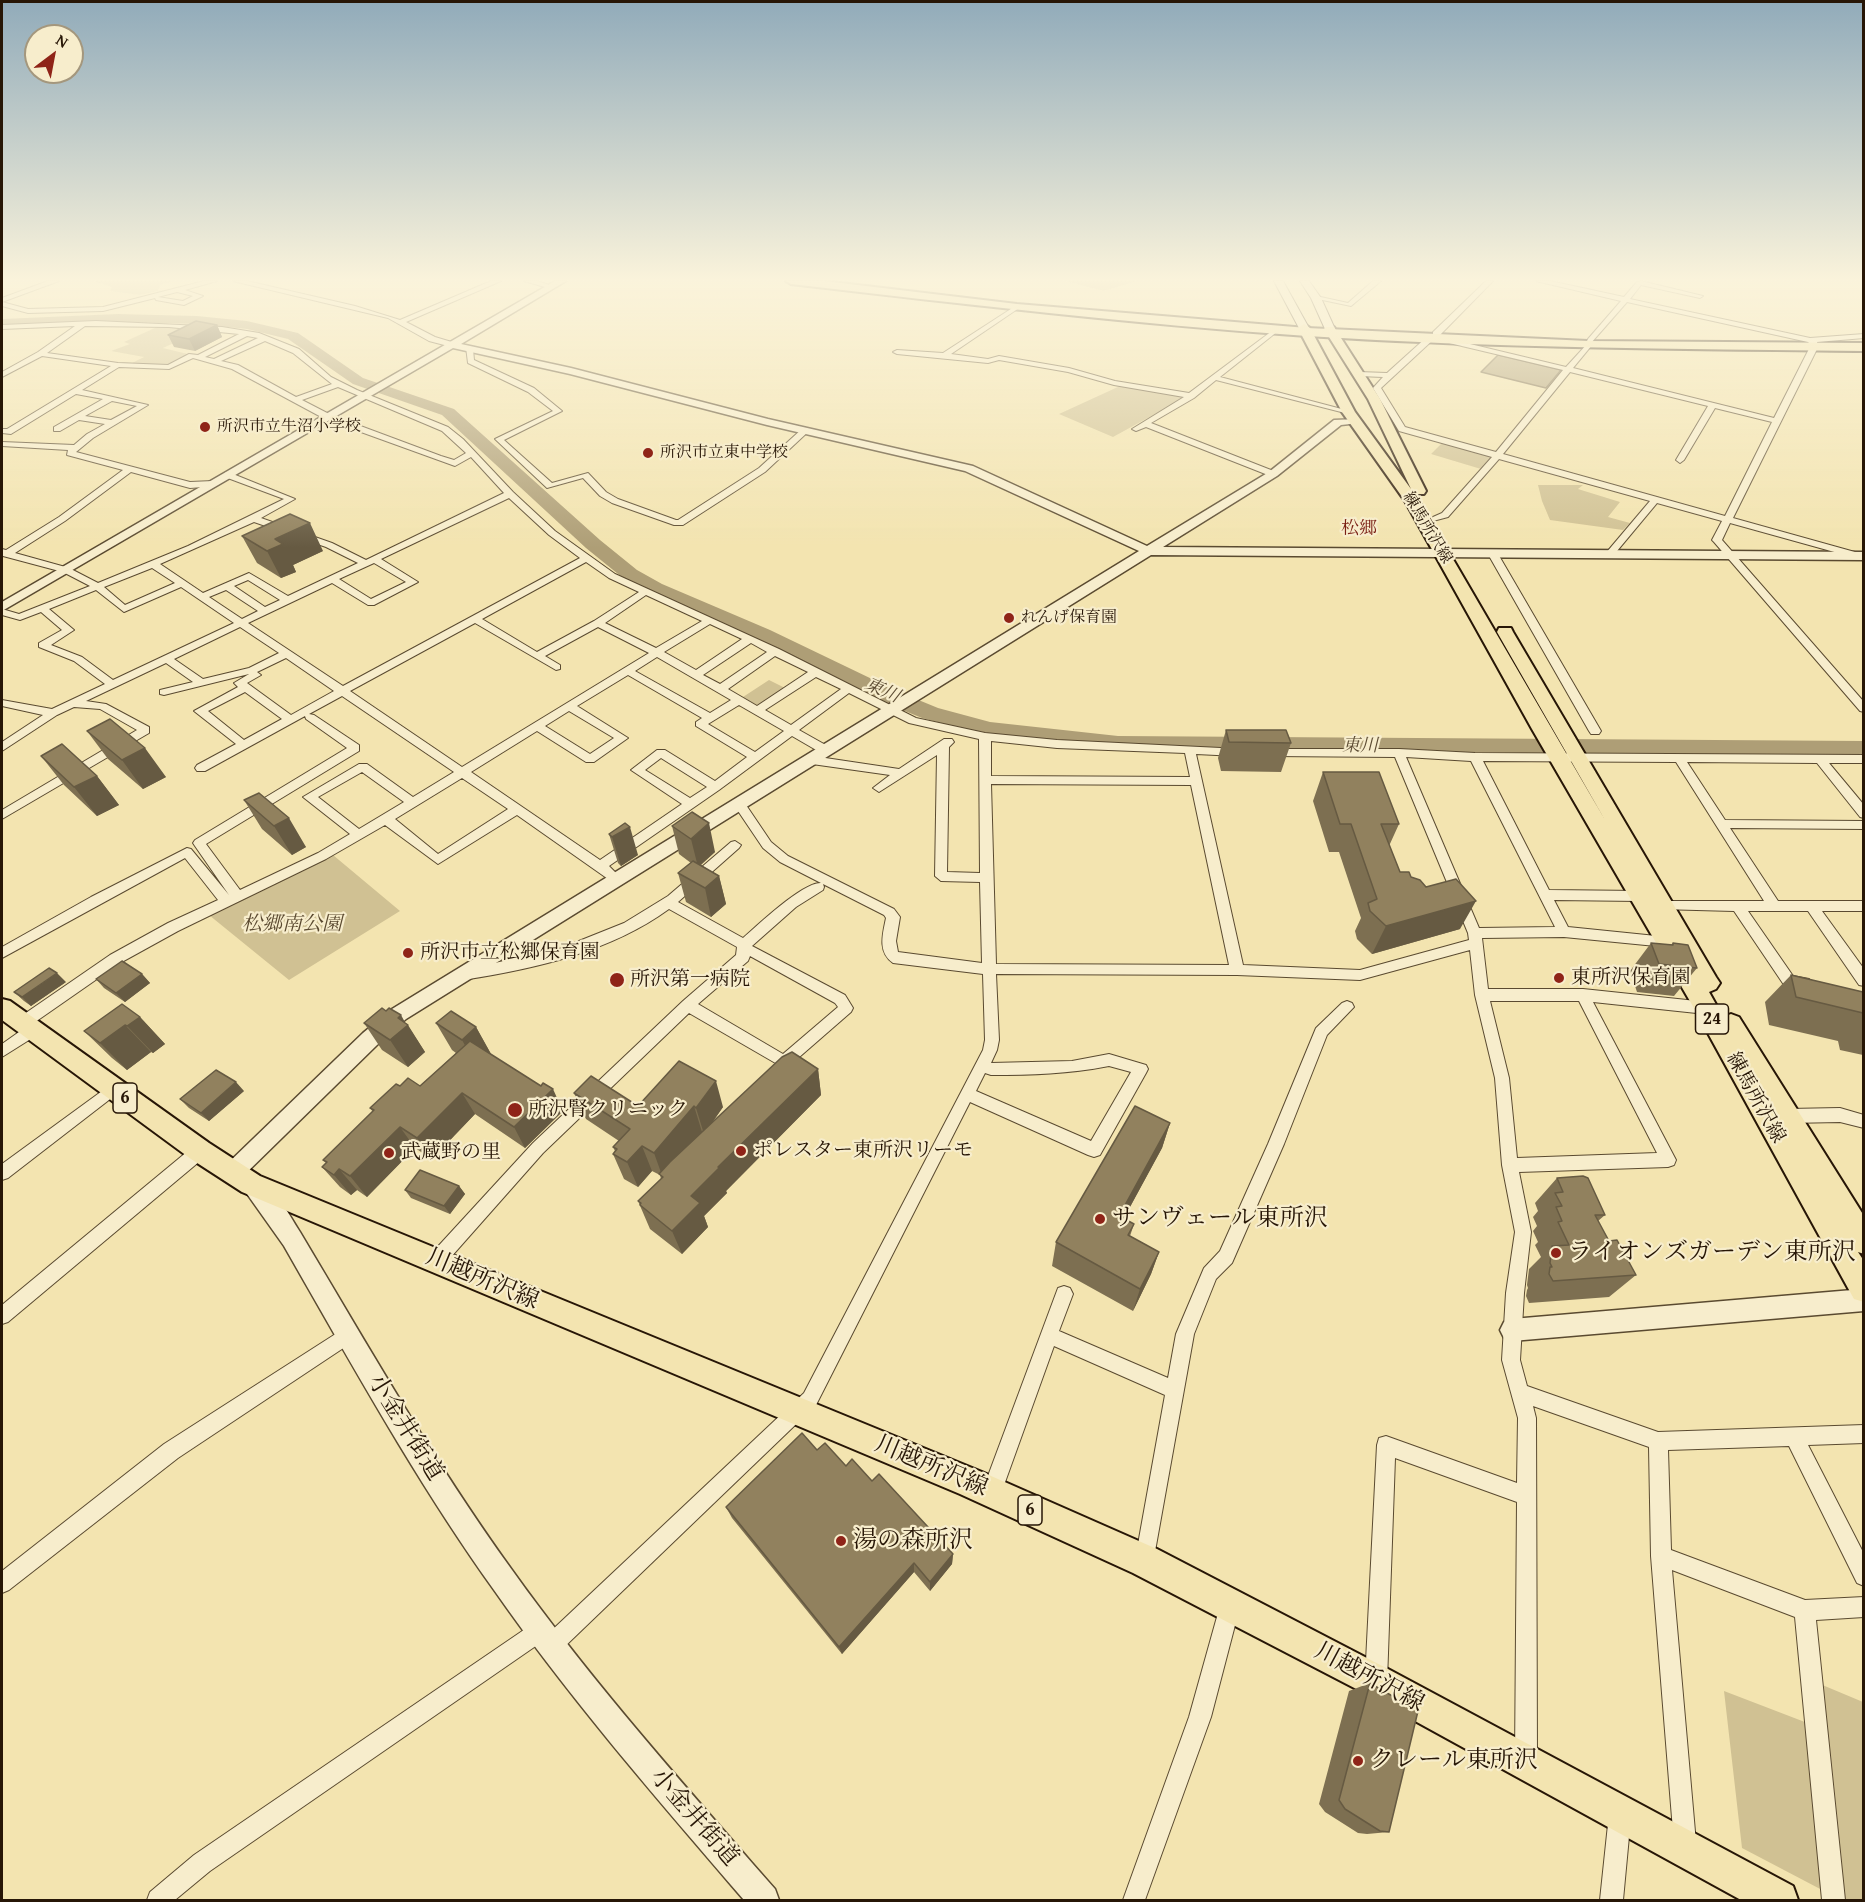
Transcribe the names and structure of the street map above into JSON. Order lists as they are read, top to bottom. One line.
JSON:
{"streets":{"main road":["練馬所沢線","24","6","川越所沢線","小金井街道"]},"crossings":[["川越所沢線","小金井街道"]],"districts":["松郷"],"water":["東川"],"parks":["松郷南公園"],"places":["所沢市立牛沼小学校","所沢市立東中学校","れんげ保育園","所沢市立松郷保育園","東所沢保育園","所沢第一病院","所沢腎クリニック","ポレスター東所沢リーモ","武蔵野の里","サンヴェール東所沢","ライオンズガーデン東所沢","湯の森所沢","クレール東所沢"],"north":"top right"}
